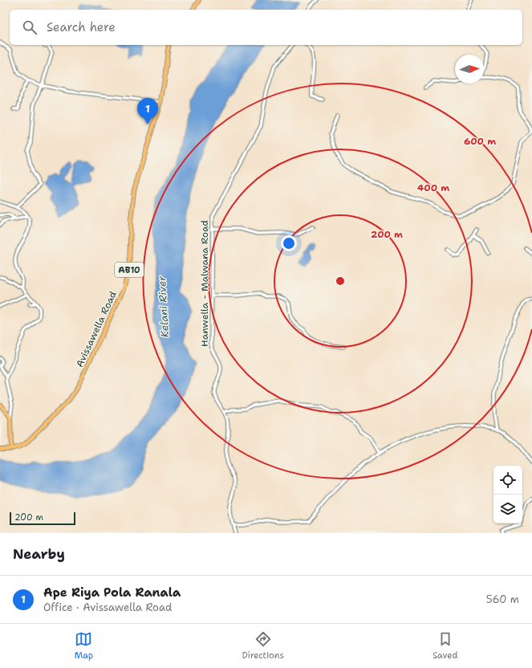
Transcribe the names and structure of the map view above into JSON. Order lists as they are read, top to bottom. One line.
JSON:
{"streets":{"main road":["AB10","Avissawella Road"],"street":["Hanwella - Malwana Road"]},"water":["Kelani River"],"scale_bar":"200 m","north":"right","page":{"search":"Search here","pins":"1","scale":"200 m","heading":"Nearby","list":[{"mark":"1","name":"Ape Riya Pola Ranala","note":"Office · Avissawella Road","value":"560 m"}],"nav":["Map","Directions","Saved"]},"rings":["600 m","400 m","200 m"]}
